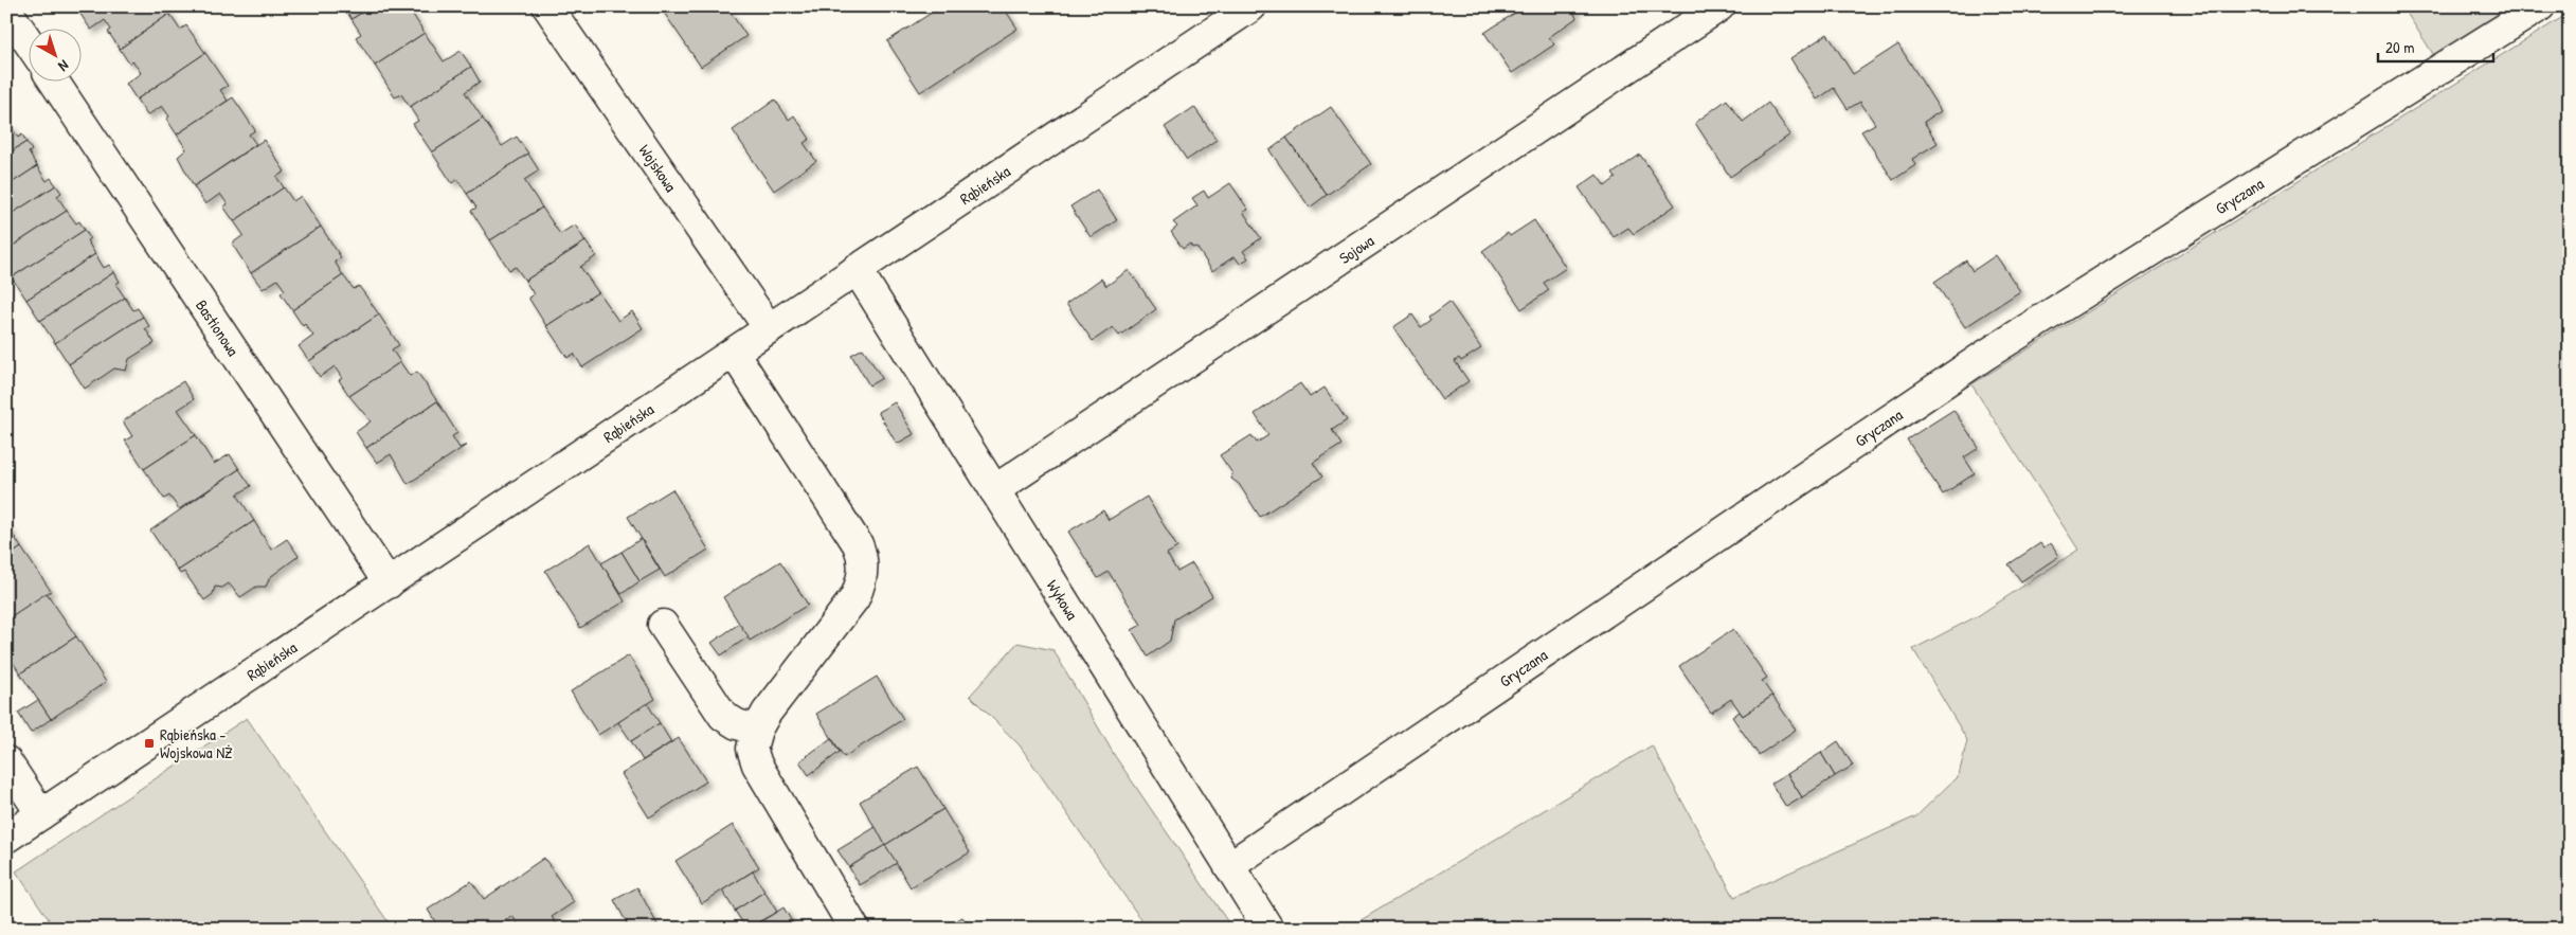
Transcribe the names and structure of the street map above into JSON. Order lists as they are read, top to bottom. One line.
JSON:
{"streets":{"street":["Wojskowa","Rąbieńska","Gryczana","Sojowa","Bastionowa","Wykowa"]},"crossings":[["Wojskowa","Rąbieńska"],["Rąbieńska","Bastionowa"],["Rąbieńska","Wykowa"],["Gryczana","Wykowa"],["Sojowa","Wykowa"]],"places":{"transit":["Rąbieńska - Wojskowa NŻ"]},"scale_bar":"20 m","north":"bottom right"}
